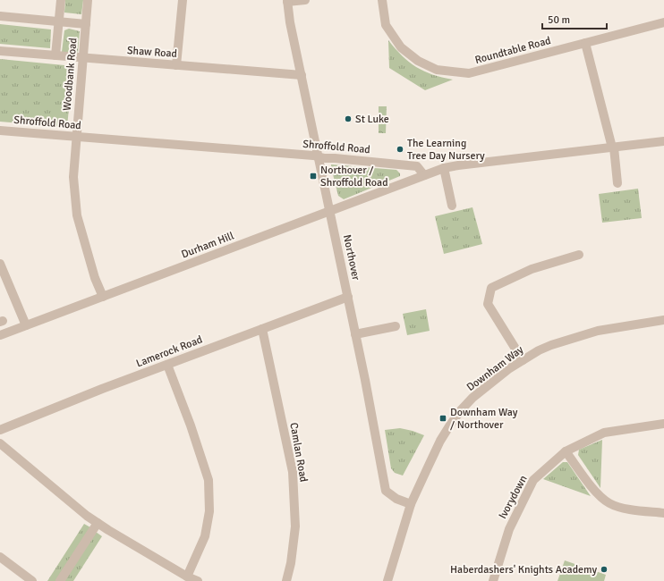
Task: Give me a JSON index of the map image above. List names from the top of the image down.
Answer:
{
  "streets": {
    "street": [
      "Roundtable Road",
      "Shaw Road",
      "Woodbank Road",
      "Shroffold Road",
      "Durham Hill",
      "Northover",
      "Lamerock Road",
      "Downham Way",
      "Camlan Road",
      "Ivorydown"
    ]
  },
  "crossings": [
    ["Shaw Road", "Woodbank Road"],
    ["Shaw Road", "Northover"],
    ["Woodbank Road", "Shroffold Road"],
    ["Woodbank Road", "Durham Hill"],
    ["Shroffold Road", "Durham Hill"],
    ["Shroffold Road", "Northover"],
    ["Durham Hill", "Northover"],
    ["Northover", "Lamerock Road"],
    ["Northover", "Downham Way"],
    ["Lamerock Road", "Camlan Road"]
  ],
  "places": {
    "other": ["St Luke", "The Learning Tree Day Nursery", "Haberdashers' Knights Academy"],
    "transit": ["Northover / Shroffold Road", "Downham Way / Northover"]
  },
  "scale_bar": "50 m"
}
